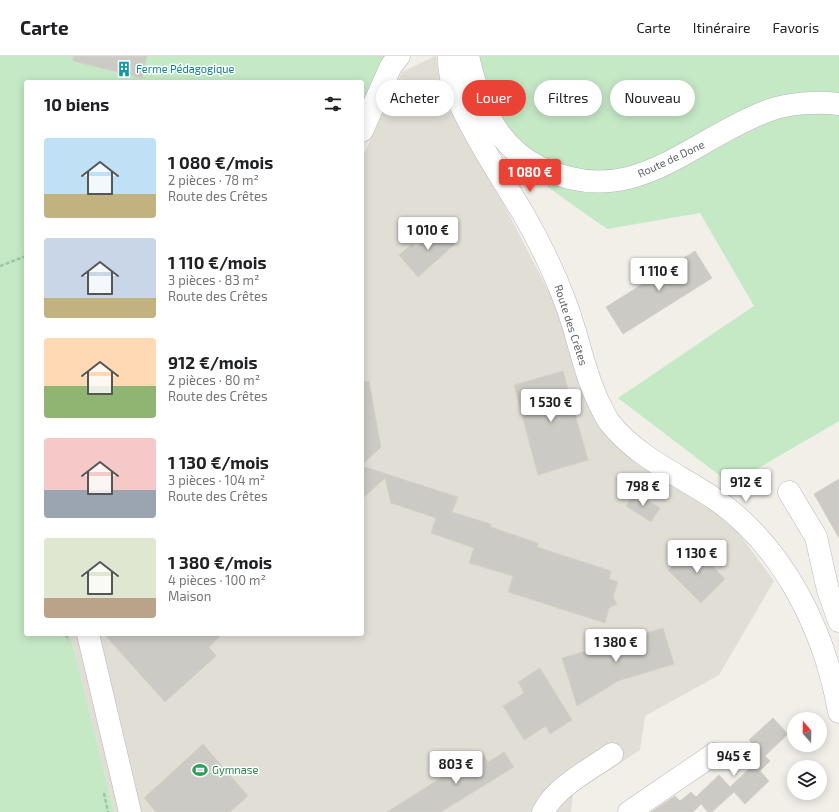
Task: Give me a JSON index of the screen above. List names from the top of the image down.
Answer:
{
  "streets": {
    "street": ["Route de Done", "Route des Crêtes"]
  },
  "places": {
    "building": ["Ferme Pédagogique"],
    "sports": ["Gymnase"]
  },
  "north": "top",
  "page": {
    "header": "Carte",
    "nav": ["Carte", "Itinéraire", "Favoris"],
    "chip": [
      "Acheter",
      "Louer",
      "Filtres",
      "Nouveau"
    ],
    "heading": "10 biens",
    "list": [
      {
        "name": "1 080 €/mois",
        "note": "2 pièces · 78 m² · Route des Crêtes"
      },
      {
        "name": "1 110 €/mois",
        "note": "3 pièces · 83 m² · Route des Crêtes"
      },
      {
        "name": "912 €/mois",
        "note": "2 pièces · 80 m² · Route des Crêtes"
      },
      {
        "name": "1 130 €/mois",
        "note": "3 pièces · 104 m² · Route des Crêtes"
      },
      {
        "name": "1 380 €/mois",
        "note": "4 pièces · 100 m² · Maison"
      }
    ],
    "price": [
      "1 080 €",
      "1 010 €",
      "1 110 €",
      "1 530 €",
      "912 €",
      "798 €",
      "1 130 €",
      "1 380 €",
      "945 €",
      "803 €"
    ]
  }
}
